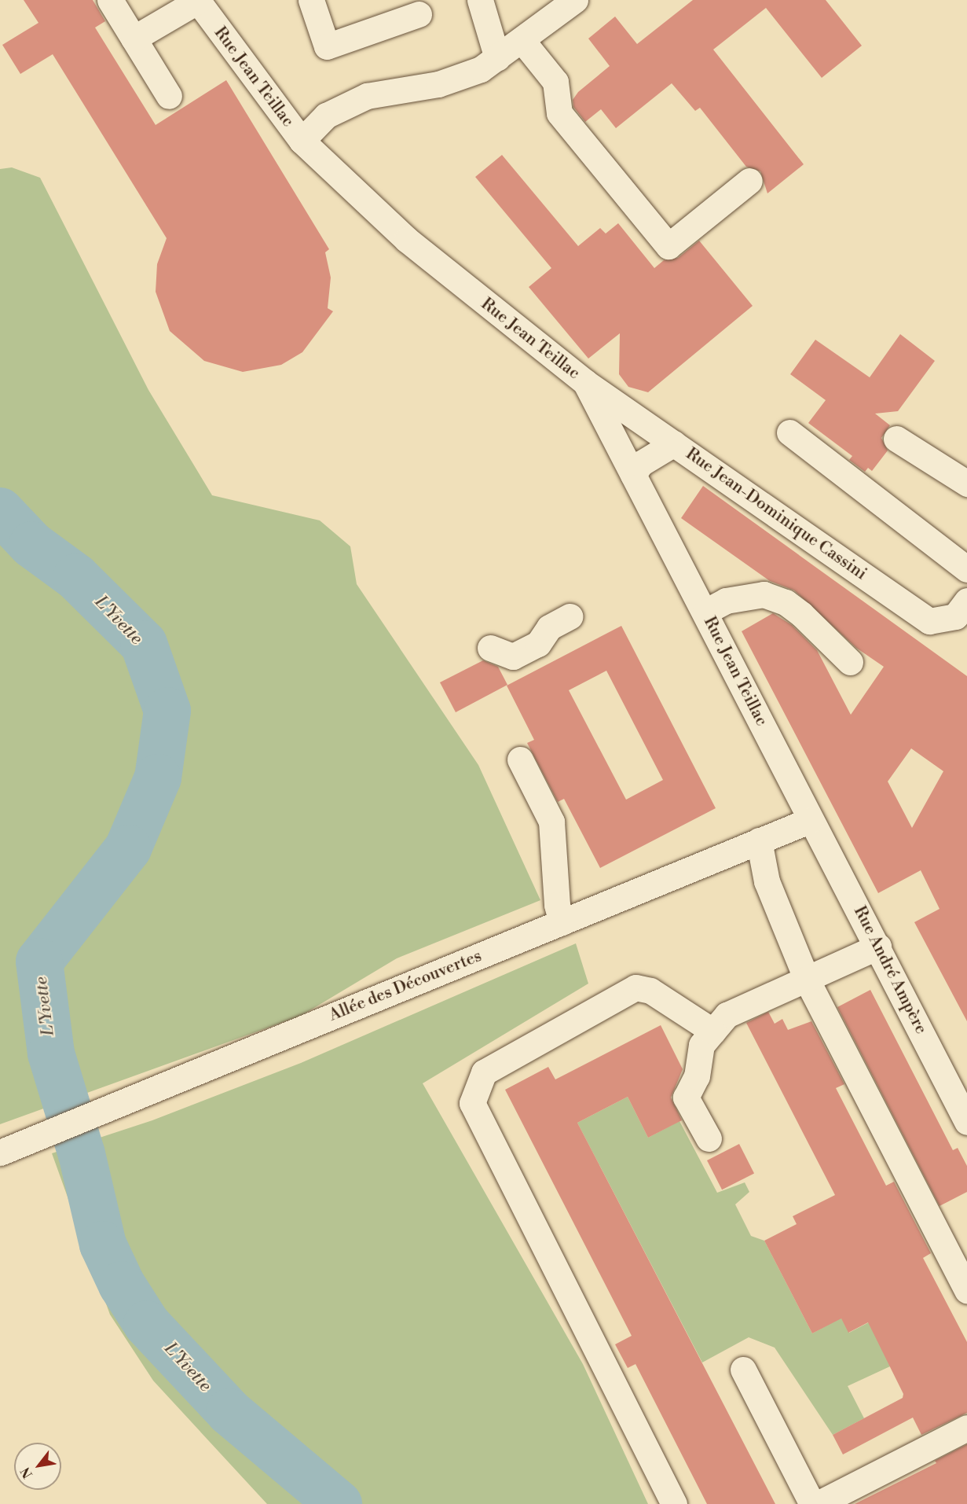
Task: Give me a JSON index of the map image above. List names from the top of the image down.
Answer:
{
  "streets": {
    "street": [
      "Rue Jean Teillac",
      "Rue Jean-Dominique Cassini",
      "Rue André Ampère",
      "Allée des Découvertes"
    ]
  },
  "crossings": [
    ["Rue Jean Teillac", "Rue Jean-Dominique Cassini"],
    ["Rue Jean Teillac", "Rue André Ampère"],
    ["Rue Jean Teillac", "Allée des Découvertes"],
    ["Rue André Ampère", "Allée des Découvertes"]
  ],
  "water": ["L'Yvette"],
  "north": "bottom left"
}
